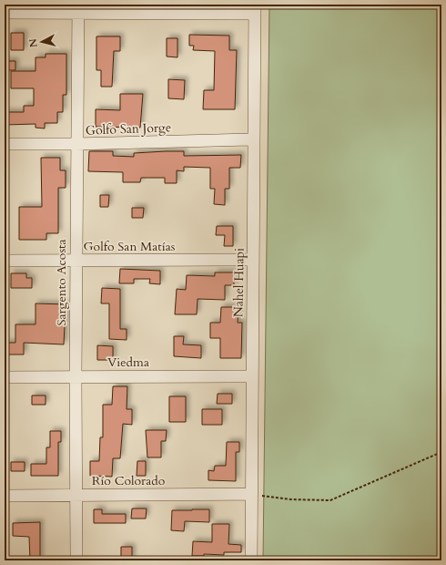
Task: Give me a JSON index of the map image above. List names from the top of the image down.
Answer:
{
  "streets": {
    "street": [
      "Golfo San Jorge",
      "Golfo San Matías",
      "Sargento Acosta",
      "Nahel Huapi",
      "Viedma",
      "Río Colorado"
    ]
  },
  "crossings": [
    ["Golfo San Jorge", "Sargento Acosta"],
    ["Golfo San Jorge", "Nahel Huapi"],
    ["Golfo San Matías", "Sargento Acosta"],
    ["Golfo San Matías", "Nahel Huapi"],
    ["Sargento Acosta", "Viedma"],
    ["Sargento Acosta", "Río Colorado"],
    ["Nahel Huapi", "Viedma"],
    ["Nahel Huapi", "Río Colorado"]
  ],
  "north": "left"
}
